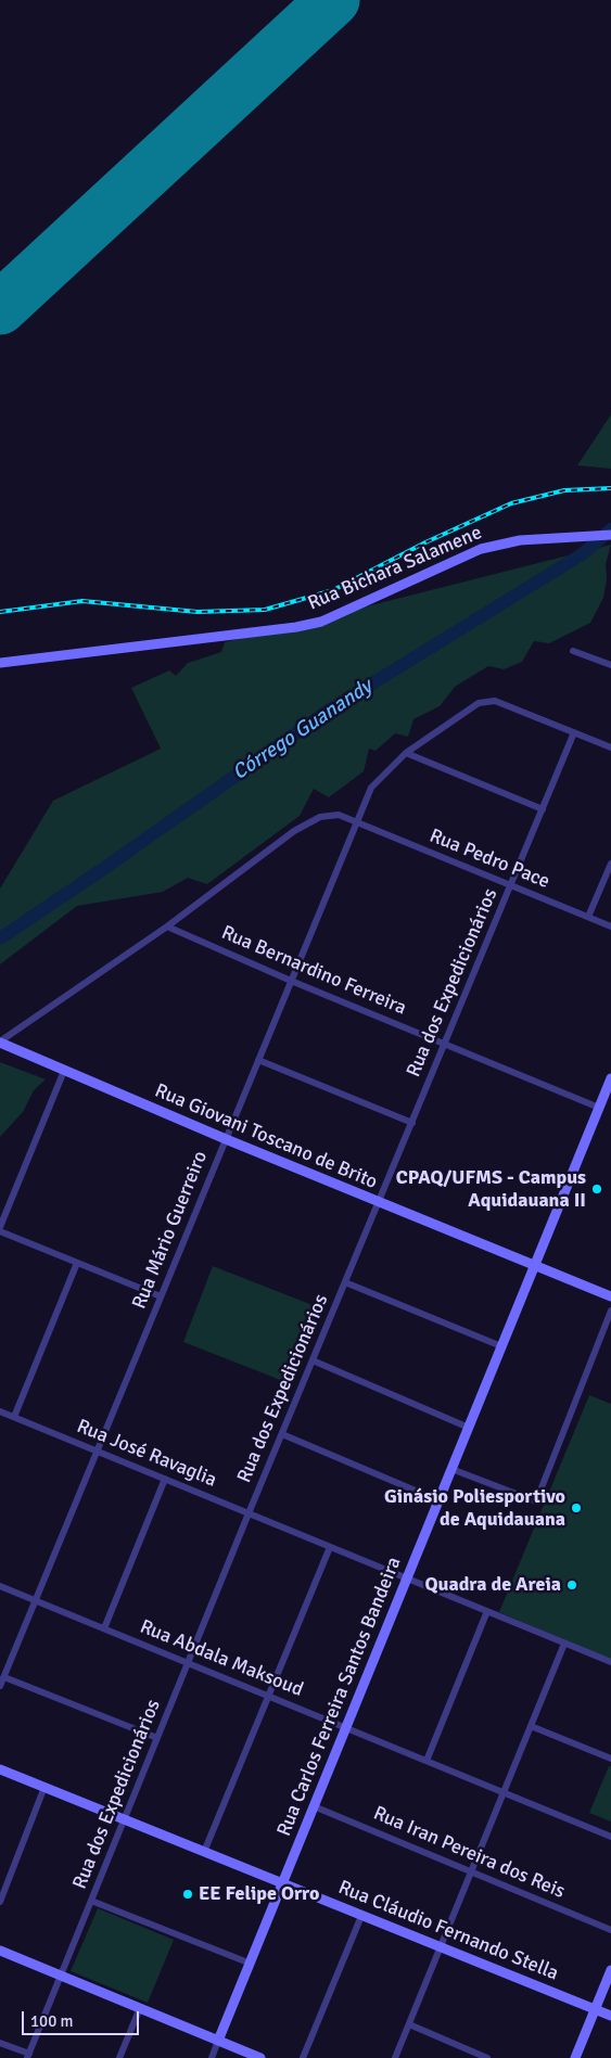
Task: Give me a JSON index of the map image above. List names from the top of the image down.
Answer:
{
  "streets": {
    "street": [
      "Rua Bichara Salamene",
      "Rua Pedro Pace",
      "Rua Bernardino Ferreira",
      "Rua dos Expedicionários",
      "Rua Giovani Toscano de Brito",
      "Rua Mário Guerreiro",
      "Rua José Ravaglia",
      "Rua Abdala Maksoud",
      "Rua Carlos Ferreira Santos Bandeira",
      "Rua Iran Pereira dos Reis",
      "Rua Cláudio Fernando Stella"
    ]
  },
  "crossings": [
    ["Rua Pedro Pace", "Rua Bernardino Ferreira"],
    ["Rua Pedro Pace", "Rua dos Expedicionários"],
    ["Rua Pedro Pace", "Rua Giovani Toscano de Brito"],
    ["Rua Pedro Pace", "Rua Mário Guerreiro"],
    ["Rua Bernardino Ferreira", "Rua dos Expedicionários"],
    ["Rua Bernardino Ferreira", "Rua Mário Guerreiro"],
    ["Rua Bernardino Ferreira", "Rua Carlos Ferreira Santos Bandeira"],
    ["Rua dos Expedicionários", "Rua Giovani Toscano de Brito"],
    ["Rua dos Expedicionários", "Rua José Ravaglia"],
    ["Rua dos Expedicionários", "Rua Abdala Maksoud"],
    ["Rua dos Expedicionários", "Rua Cláudio Fernando Stella"],
    ["Rua Giovani Toscano de Brito", "Rua Mário Guerreiro"],
    ["Rua Giovani Toscano de Brito", "Rua Carlos Ferreira Santos Bandeira"],
    ["Rua Mário Guerreiro", "Rua José Ravaglia"],
    ["Rua Mário Guerreiro", "Rua Abdala Maksoud"],
    ["Rua José Ravaglia", "Rua Carlos Ferreira Santos Bandeira"],
    ["Rua Abdala Maksoud", "Rua Carlos Ferreira Santos Bandeira"],
    ["Rua Carlos Ferreira Santos Bandeira", "Rua Iran Pereira dos Reis"],
    ["Rua Carlos Ferreira Santos Bandeira", "Rua Cláudio Fernando Stella"]
  ],
  "water": ["Córrego Guanandy"],
  "places": [
    "CPAQ/UFMS - Campus Aquidauana II",
    "Ginásio Poliesportivo de Aquidauana",
    "Quadra de Areia",
    "EE Felipe Orro"
  ],
  "scale_bar": "100 m"
}
